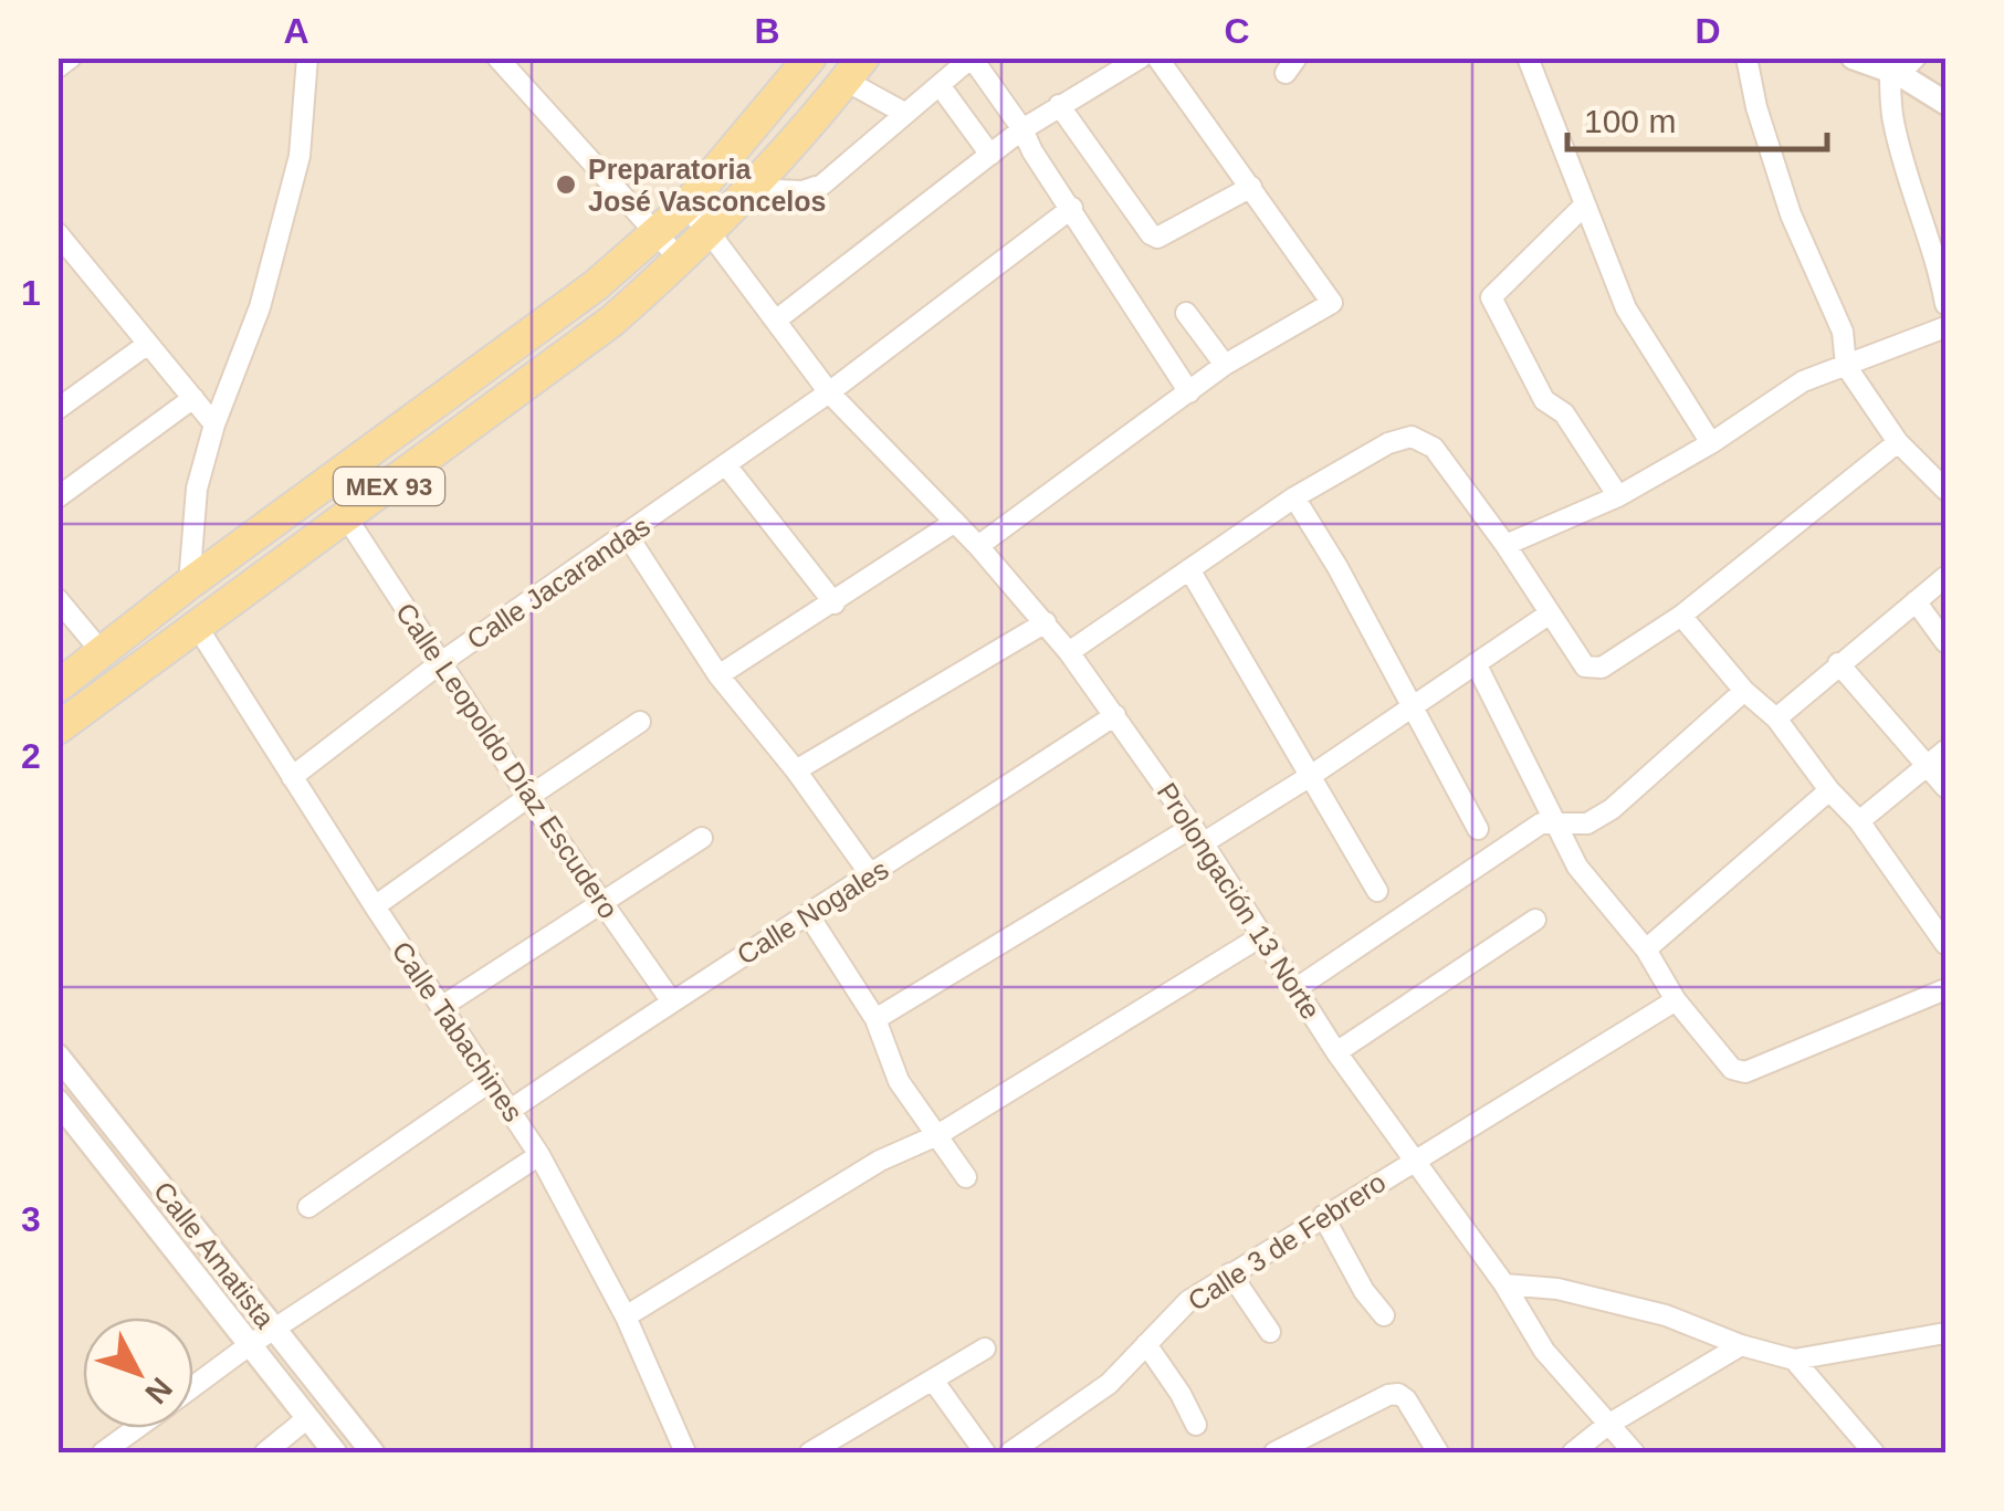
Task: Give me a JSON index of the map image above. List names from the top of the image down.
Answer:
{
  "streets": {
    "main road": ["MEX 93"],
    "street": [
      "Calle Jacarandas",
      "Calle Leopoldo Díaz Escudero",
      "Prolongación 13 Norte",
      "Calle Nogales",
      "Calle Tabachines",
      "Calle 3 de Febrero",
      "Calle Amatista"
    ]
  },
  "crossings": [
    ["MEX 93", "Calle Leopoldo Díaz Escudero"],
    ["MEX 93", "Prolongación 13 Norte"],
    ["MEX 93", "Calle Tabachines"],
    ["Calle Jacarandas", "Calle Leopoldo Díaz Escudero"],
    ["Calle Jacarandas", "Prolongación 13 Norte"],
    ["Calle Jacarandas", "Calle Tabachines"],
    ["Calle Leopoldo Díaz Escudero", "Calle Nogales"],
    ["Prolongación 13 Norte", "Calle Nogales"],
    ["Prolongación 13 Norte", "Calle 3 de Febrero"],
    ["Calle Nogales", "Calle Tabachines"]
  ],
  "places": ["Preparatoria José Vasconcelos"],
  "scale_bar": "100 m",
  "north": "bottom right",
  "grid": {
    "columns": [
      "A",
      "B",
      "C",
      "D"
    ],
    "rows": ["1", "2", "3"]
  }
}
